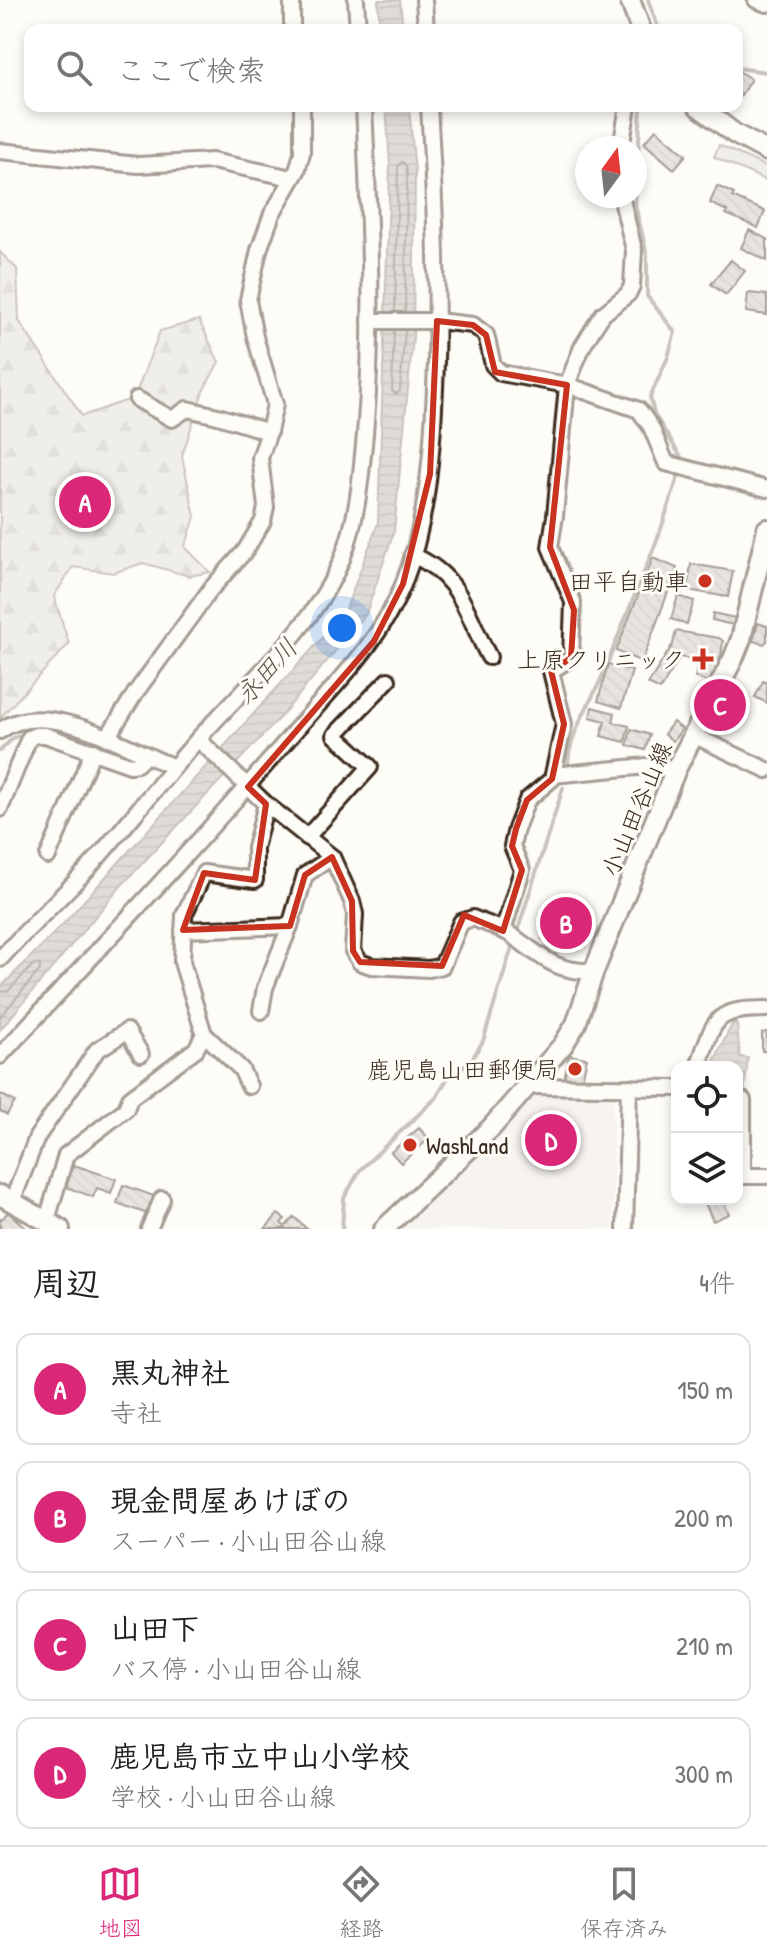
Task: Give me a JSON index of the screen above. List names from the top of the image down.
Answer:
{
  "streets": {
    "main road": ["小山田谷山線"]
  },
  "water": ["永田川"],
  "places": {
    "other": ["田平自動車", "鹿児島山田郵便局", "WashLand"],
    "health": ["上原クリニック"]
  },
  "north": "top",
  "page": {
    "search": "ここで検索",
    "pins": [
      "A",
      "C",
      "B",
      "D"
    ],
    "heading": ["周辺", "4件"],
    "list": [
      {
        "mark": "A",
        "name": "黒丸神社",
        "note": "寺社",
        "value": "150 m"
      },
      {
        "mark": "B",
        "name": "現金問屋あけぼの",
        "note": "スーパー · 小山田谷山線",
        "value": "200 m"
      },
      {
        "mark": "C",
        "name": "山田下",
        "note": "バス停 · 小山田谷山線",
        "value": "210 m"
      },
      {
        "mark": "D",
        "name": "鹿児島市立中山小学校",
        "note": "学校 · 小山田谷山線",
        "value": "300 m"
      }
    ],
    "nav": ["地図", "経路", "保存済み"]
  }
}
